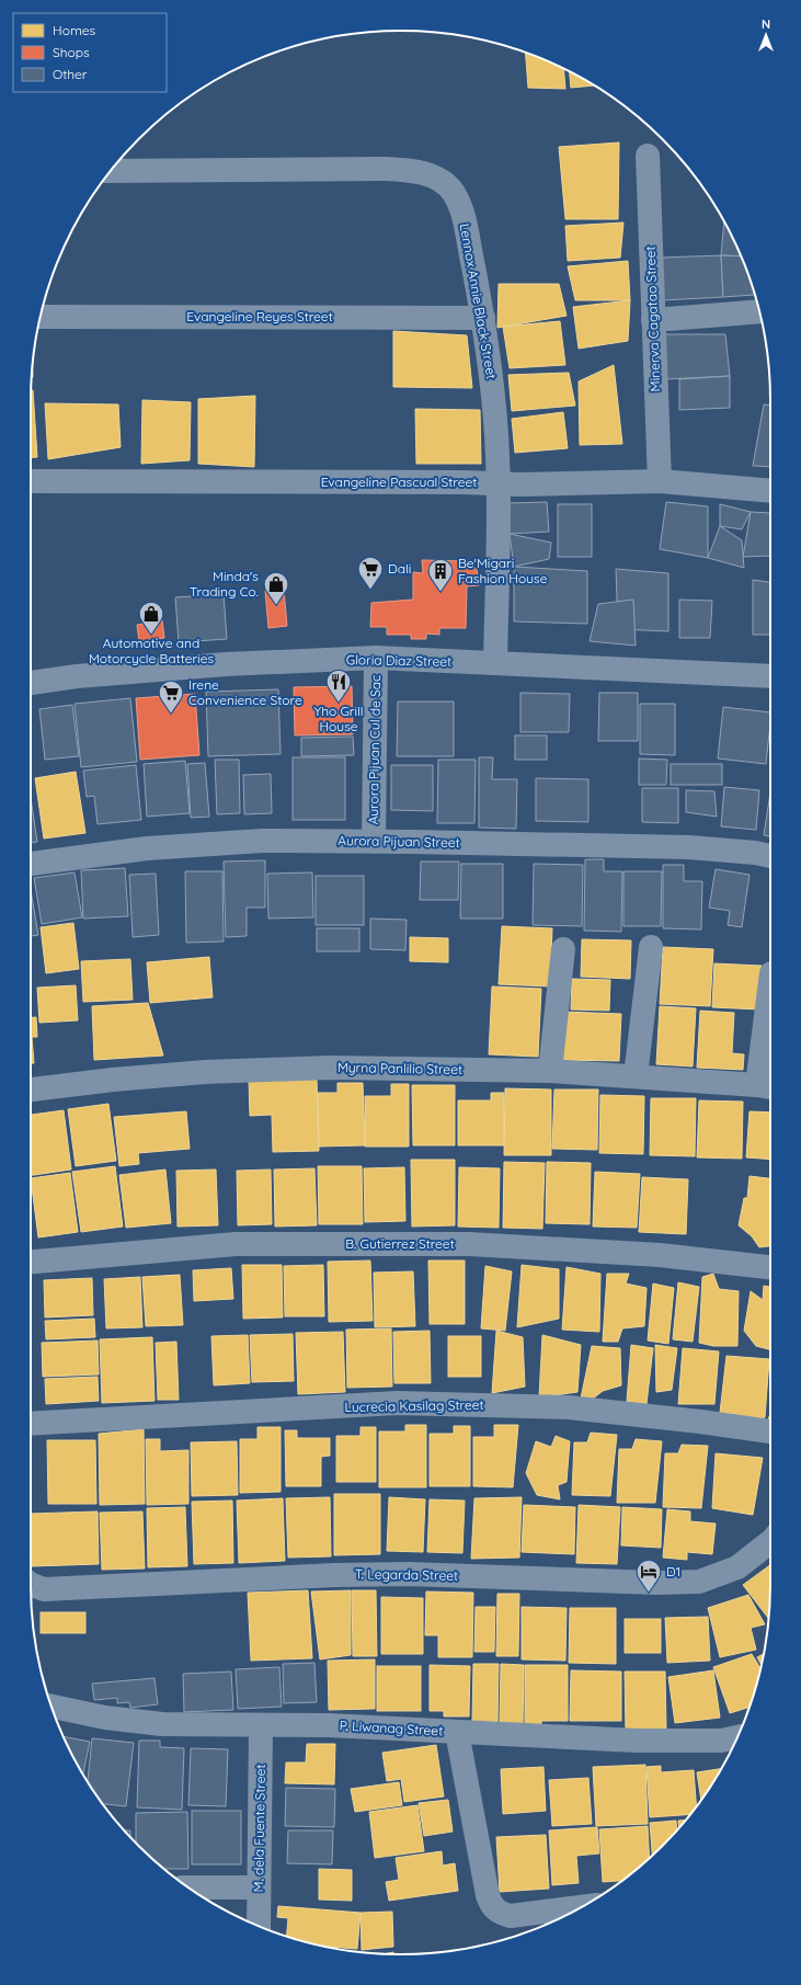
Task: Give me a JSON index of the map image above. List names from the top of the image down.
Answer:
{
  "streets": {
    "street": [
      "Lennox Annie Black Street",
      "Evangeline Reyes Street",
      "Minerva Cagatao Street",
      "Evangeline Pascual Street",
      "Gloria Diaz Street",
      "Aurora Pijuan Cul de Sac",
      "Aurora Pijuan Street",
      "Myrna Panlilio Street",
      "B. Gutierrez Street",
      "Lucrecia Kasilag Street",
      "T. Legarda Street",
      "P. Liwanag Street",
      "M. dela Fuente Street"
    ]
  },
  "crossings": [
    ["Lennox Annie Black Street", "Evangeline Reyes Street"],
    ["Lennox Annie Black Street", "Evangeline Pascual Street"],
    ["Lennox Annie Black Street", "Gloria Diaz Street"],
    ["Minerva Cagatao Street", "Evangeline Pascual Street"],
    ["Gloria Diaz Street", "Aurora Pijuan Cul de Sac"],
    ["Aurora Pijuan Cul de Sac", "Aurora Pijuan Street"],
    ["P. Liwanag Street", "M. dela Fuente Street"]
  ],
  "places": {
    "supermarket": ["Dali", "Irene Convenience Store"],
    "building": ["Be'Migari Fashion House"],
    "shop": ["Minda's Trading Co.", "Automotive and Motorcycle Batteries"],
    "restaurant": ["Yho Grill House"],
    "hotel": ["D1"]
  },
  "legend": ["Homes", "Shops", "Other"],
  "north": "top"
}
